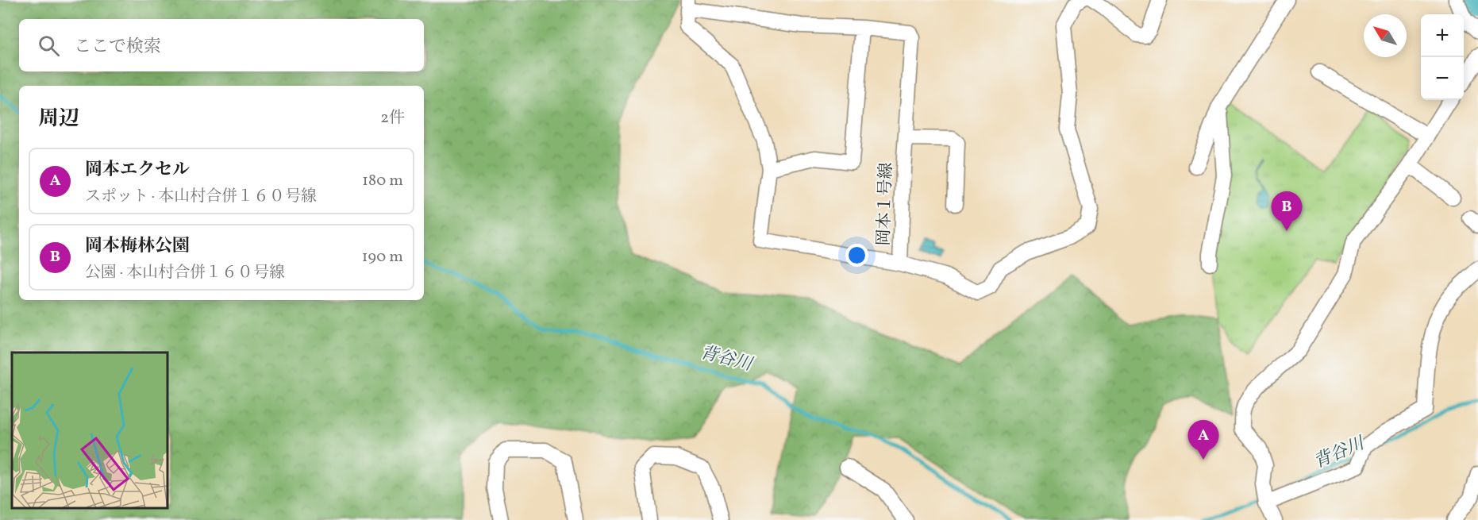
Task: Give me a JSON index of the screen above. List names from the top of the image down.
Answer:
{
  "streets": {
    "street": ["岡本１号線"]
  },
  "water": ["背谷川"],
  "north": "top left",
  "page": {
    "map_buttons": ["+", "−"],
    "search": "ここで検索",
    "heading": ["周辺", "2件"],
    "list": [
      {
        "mark": "A",
        "name": "岡本エクセル",
        "note": "スポット · 本山村合併１６０号線",
        "value": "180 m"
      },
      {
        "mark": "B",
        "name": "岡本梅林公園",
        "note": "公園 · 本山村合併１６０号線",
        "value": "190 m"
      }
    ],
    "pins": ["B", "A"]
  }
}
